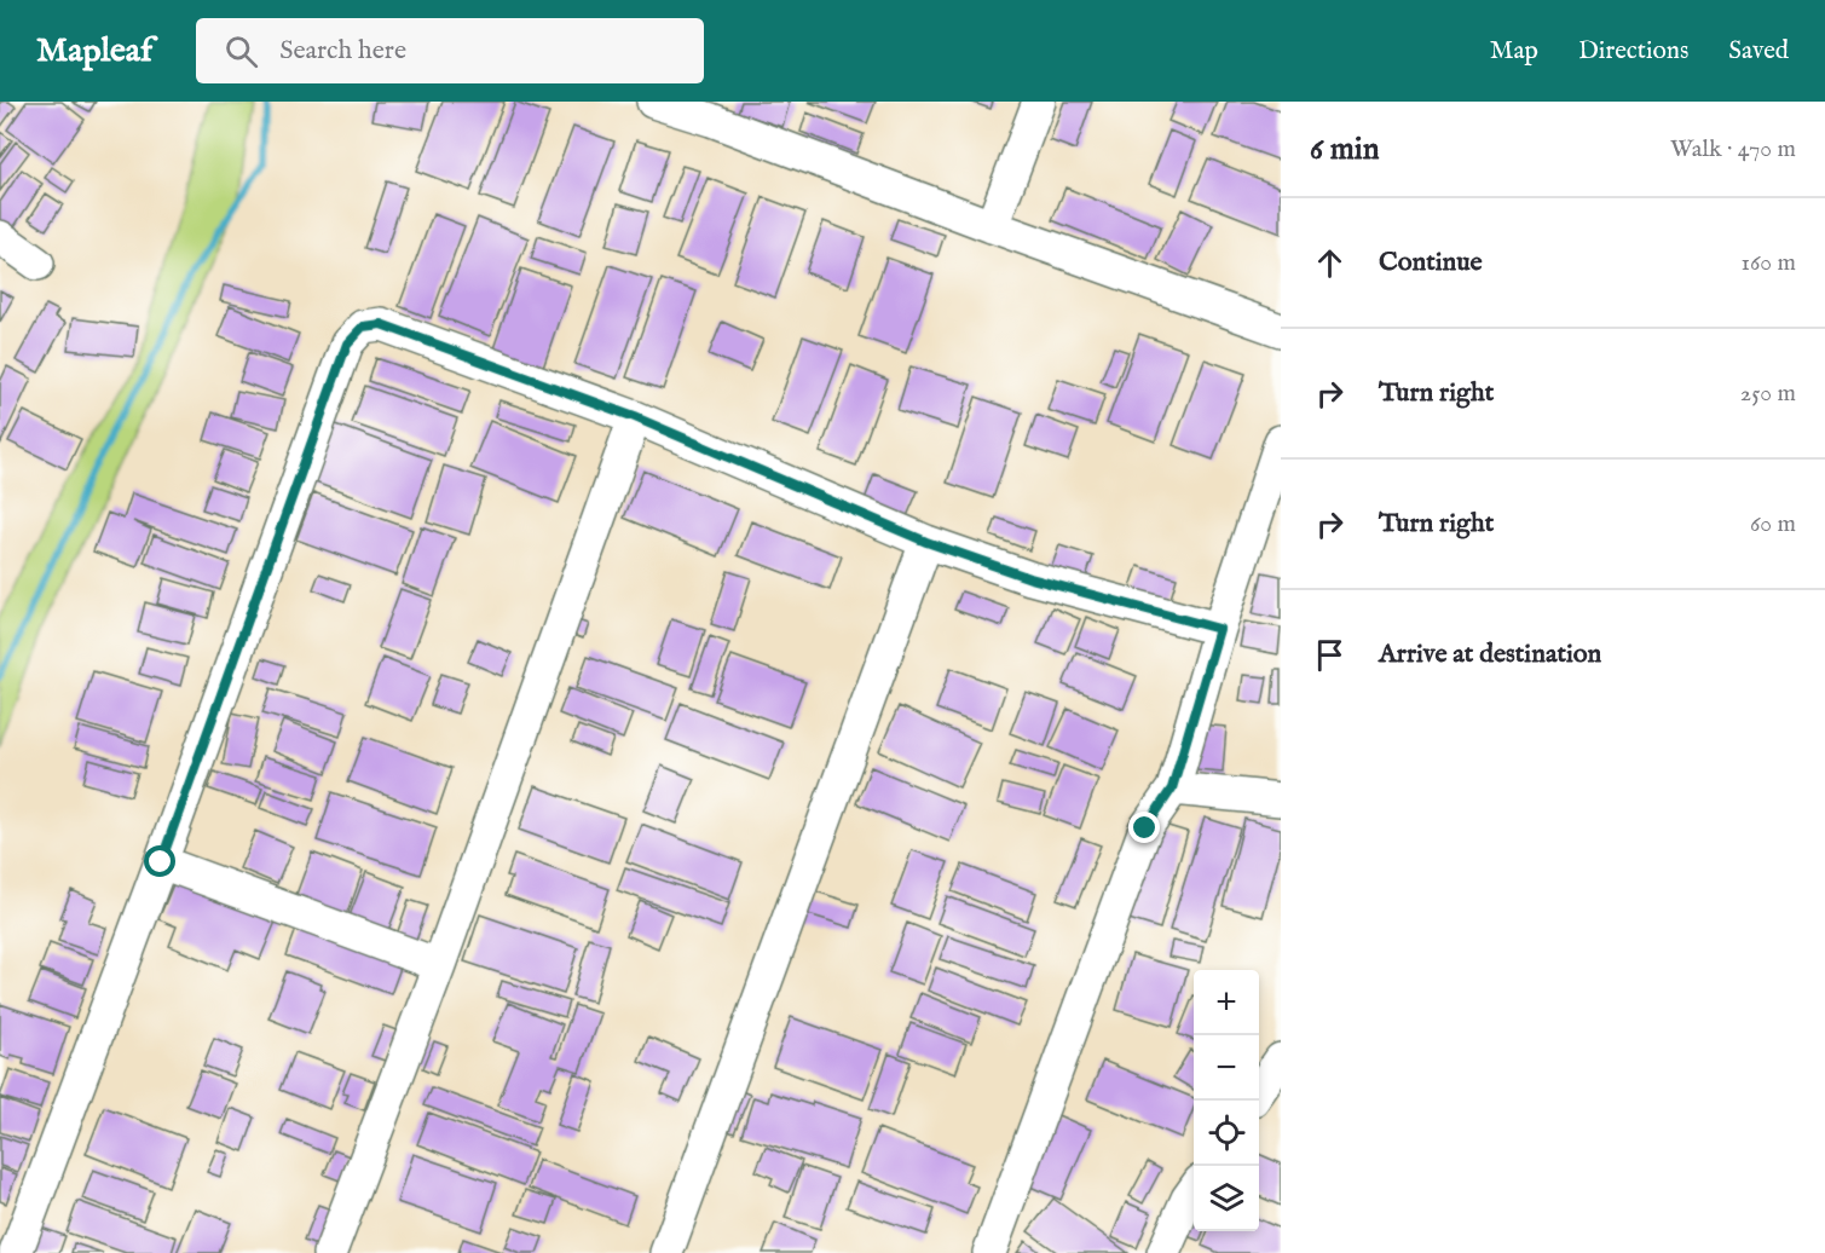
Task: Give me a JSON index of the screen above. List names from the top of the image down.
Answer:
{
  "page": {
    "header": "Mapleaf",
    "search": "Search here",
    "nav": ["Map", "Directions", "Saved"],
    "heading": ["6 min", "Walk · 470 m"],
    "list": [
      ["Continue", "160 m"],
      ["Turn right", "250 m"],
      ["Turn right", "60 m"],
      "Arrive at destination"
    ],
    "map_buttons": ["+", "−"]
  }
}
